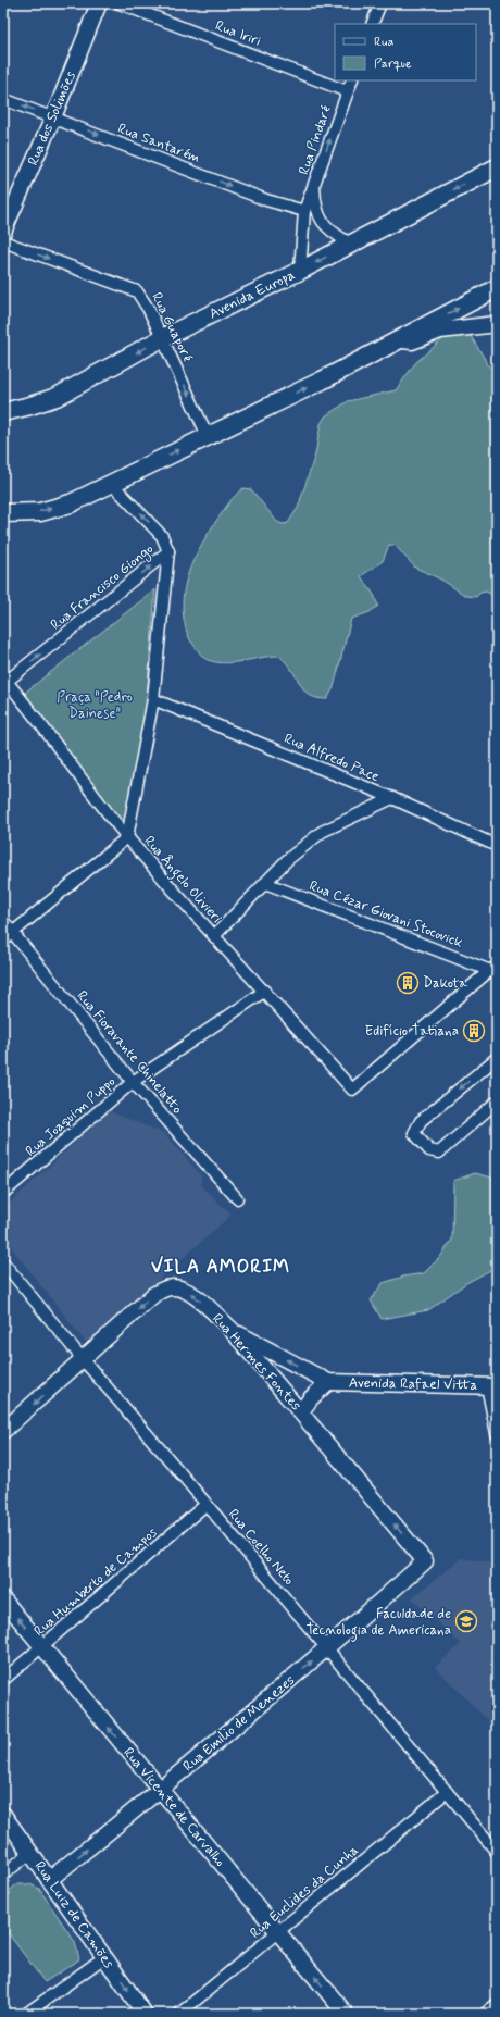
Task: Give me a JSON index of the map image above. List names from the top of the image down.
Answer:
{
  "streets": {
    "main road": [
      "Rua dos Solimões",
      "Avenida Europa",
      "Rua Hermes Fontes",
      "Avenida Rafael Vitta",
      "Rua Emilio de Menezes",
      "Rua Vicente de Carvalho",
      "Rua Luiz de Camões"
    ],
    "street": [
      "Rua Iriri",
      "Rua Pindaré",
      "Rua Santarém",
      "Rua Guaporé",
      "Rua Francisco Giongo",
      "Rua Alfredo Pace",
      "Rua Ângelo Olivieri",
      "Rua Cézar Giovani Stocovick",
      "Rua Fioravante Chinelatto",
      "Rua Joaquim Puppo",
      "Rua Coelho Neto",
      "Rua Humberto de Campos",
      "Rua Euclides da Cunha"
    ]
  },
  "crossings": [
    ["Rua Iriri", "Rua Pindaré"],
    ["Rua dos Solimões", "Rua Santarém"],
    ["Rua Pindaré", "Rua Santarém"],
    ["Rua Pindaré", "Avenida Europa"],
    ["Avenida Europa", "Rua Guaporé"],
    ["Rua Francisco Giongo", "Rua Ângelo Olivieri"],
    ["Rua Ângelo Olivieri", "Rua Cézar Giovani Stocovick"],
    ["Rua Ângelo Olivieri", "Rua Joaquim Puppo"],
    ["Rua Fioravante Chinelatto", "Rua Joaquim Puppo"],
    ["Rua Hermes Fontes", "Avenida Rafael Vitta"],
    ["Rua Hermes Fontes", "Rua Coelho Neto"],
    ["Rua Hermes Fontes", "Rua Emilio de Menezes"],
    ["Rua Coelho Neto", "Rua Humberto de Campos"],
    ["Rua Coelho Neto", "Rua Emilio de Menezes"],
    ["Rua Coelho Neto", "Rua Euclides da Cunha"],
    ["Rua Humberto de Campos", "Rua Vicente de Carvalho"],
    ["Rua Emilio de Menezes", "Rua Vicente de Carvalho"],
    ["Rua Emilio de Menezes", "Rua Luiz de Camões"],
    ["Rua Vicente de Carvalho", "Rua Euclides da Cunha"]
  ],
  "one_way": [
    "Rua Pindaré",
    "Rua Guaporé",
    "Avenida Rafael Vitta",
    "Rua Emilio de Menezes",
    "Rua Vicente de Carvalho"
  ],
  "districts": ["VILA AMORIM"],
  "parks": ["Praça \"Pedro Dainese\""],
  "places": {
    "building": ["Dakota", "Edifício Tatiana"],
    "school or university": ["Faculdade de Tecnologia de Americana"]
  },
  "legend": ["Rua", "Parque"]
}
